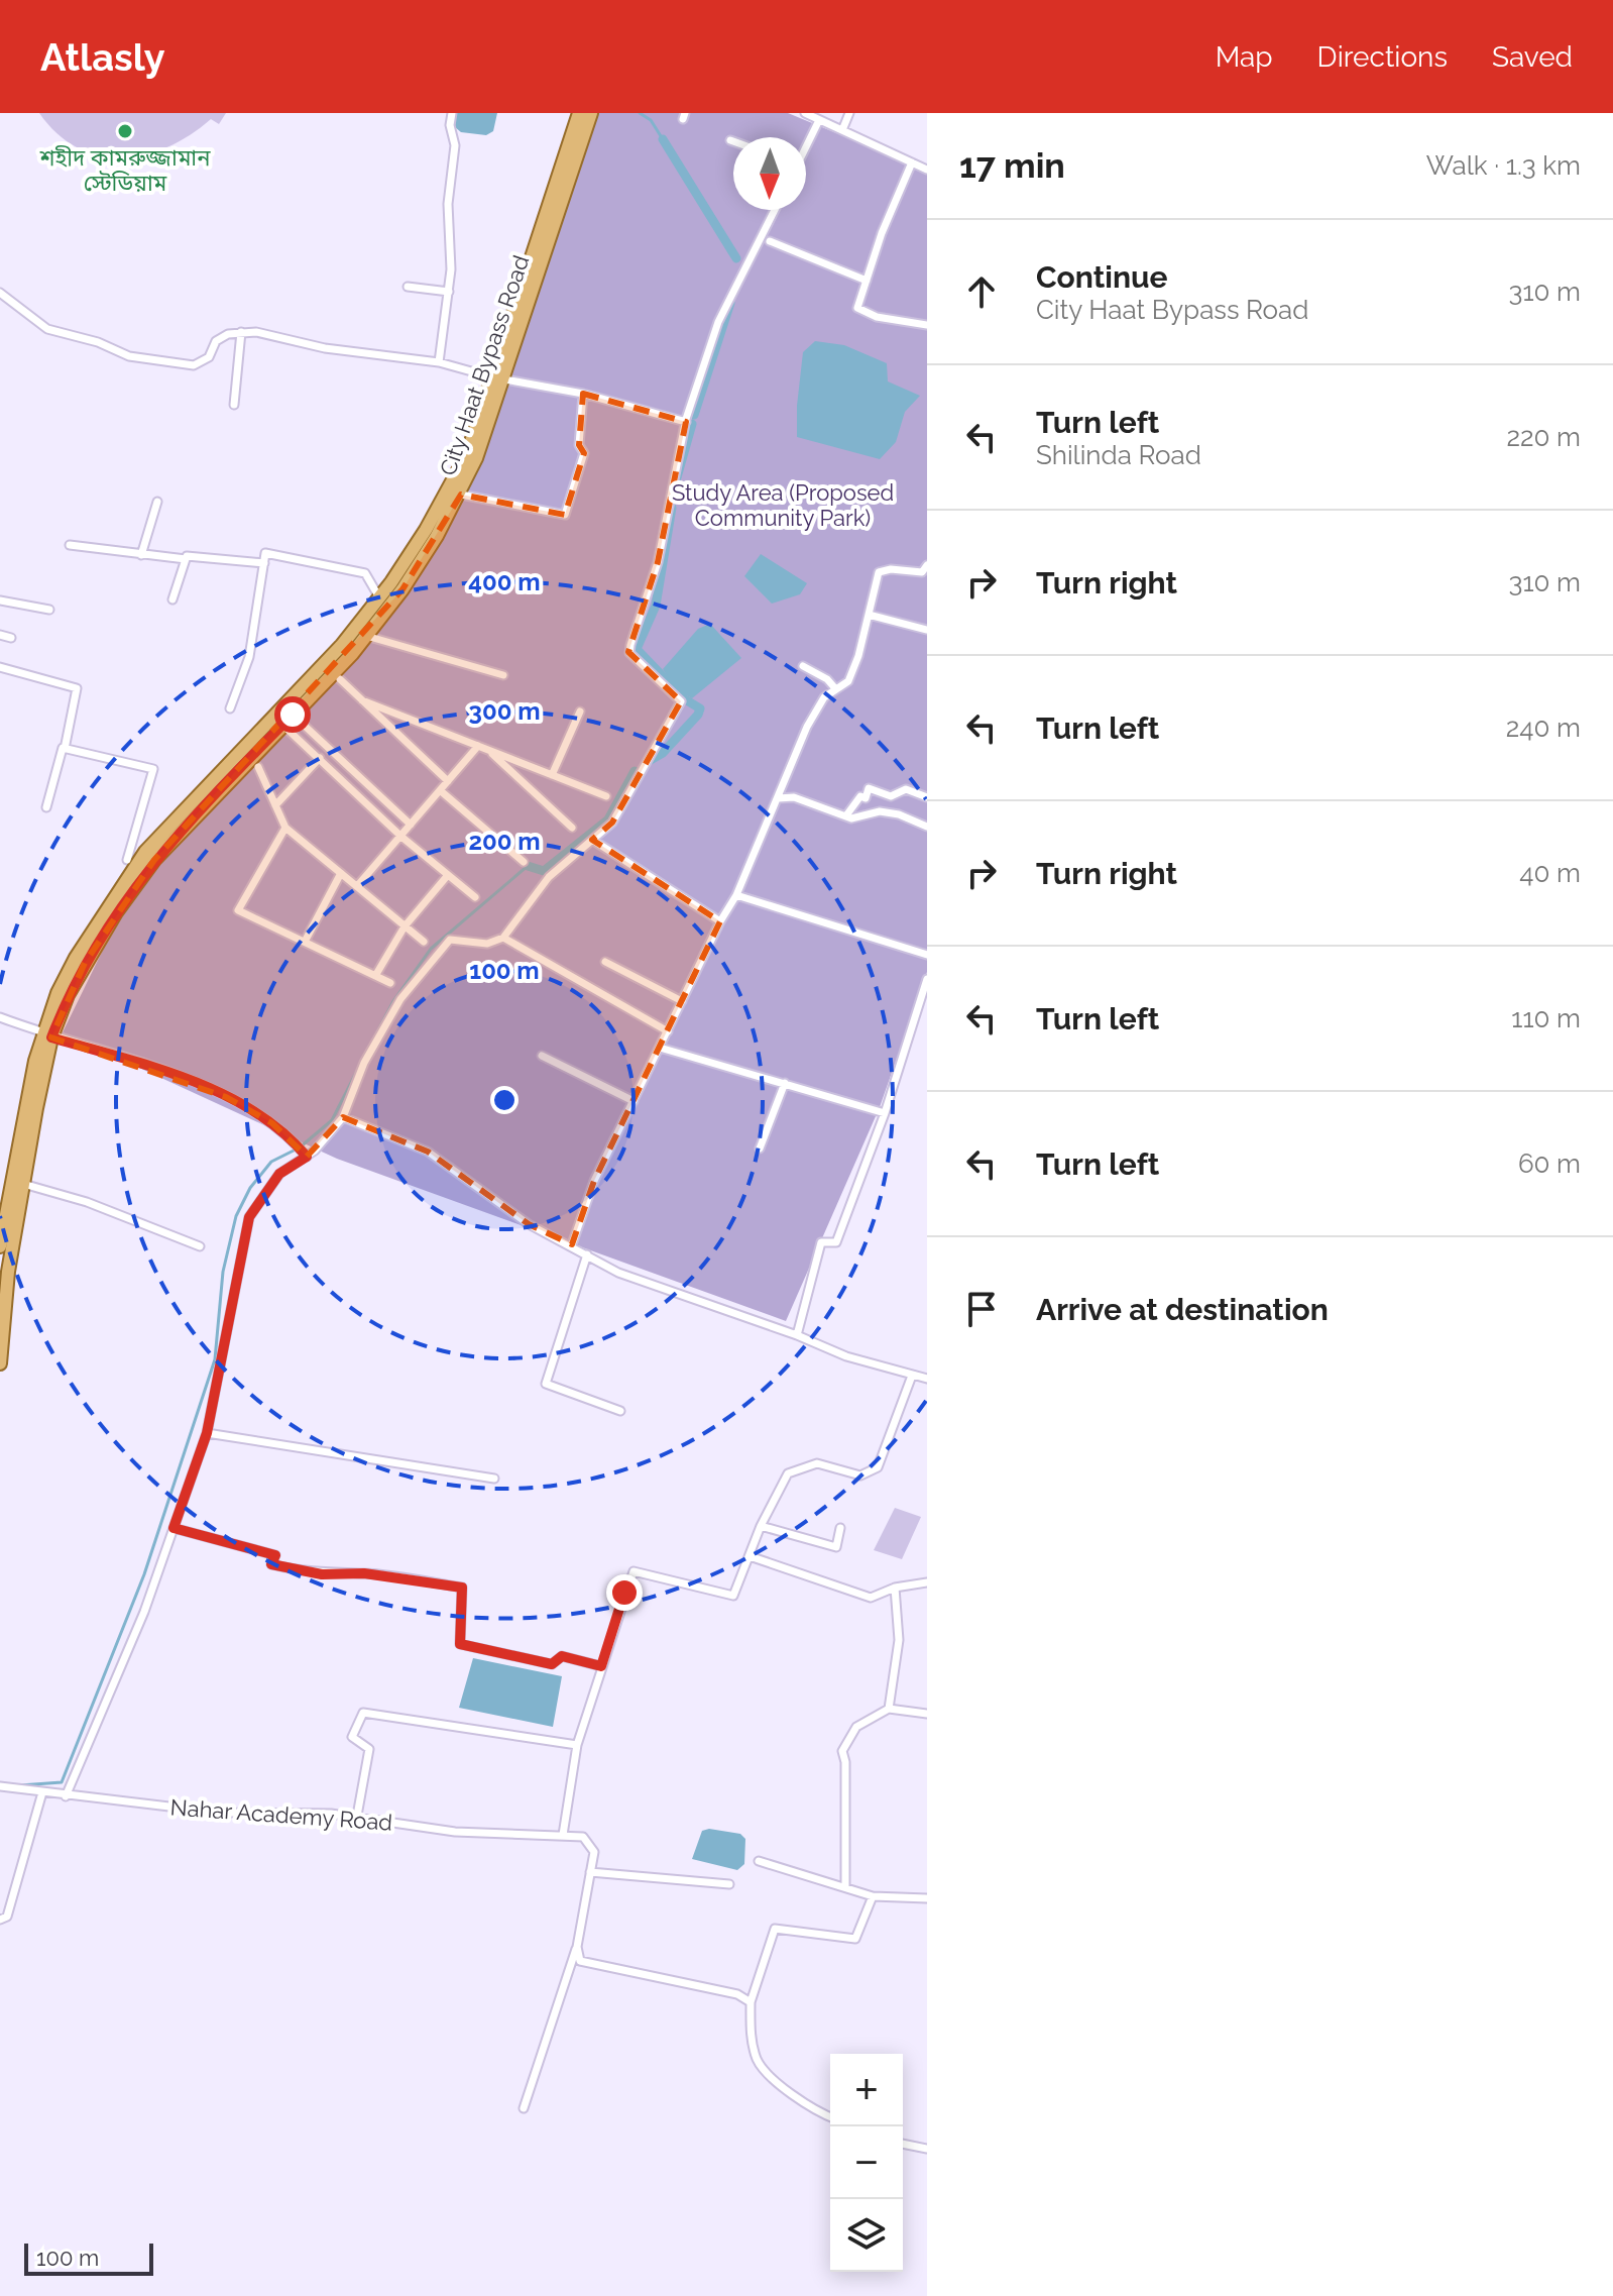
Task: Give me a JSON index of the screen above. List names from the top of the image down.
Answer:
{
  "streets": {
    "main road": ["City Haat Bypass Road"],
    "street": ["Nahar Academy Road"]
  },
  "parks": ["Study Area (Proposed Community Park)"],
  "places": ["শহীদ কামরুজ্জামান স্টেডিয়াম"],
  "scale_bar": "100 m",
  "north": "bottom",
  "page": {
    "header": "Atlasly",
    "nav": ["Map", "Directions", "Saved"],
    "heading": ["17 min", "Walk · 1.3 km"],
    "list": [
      ["Continue", "City Haat Bypass Road", "310 m"],
      ["Turn left", "Shilinda Road", "220 m"],
      ["Turn right", "310 m"],
      ["Turn left", "240 m"],
      ["Turn right", "40 m"],
      ["Turn left", "110 m"],
      ["Turn left", "60 m"],
      "Arrive at destination"
    ],
    "map_buttons": ["+", "−"],
    "scale": "100 m"
  },
  "rings": [
    "400 m",
    "300 m",
    "200 m",
    "100 m"
  ]
}
